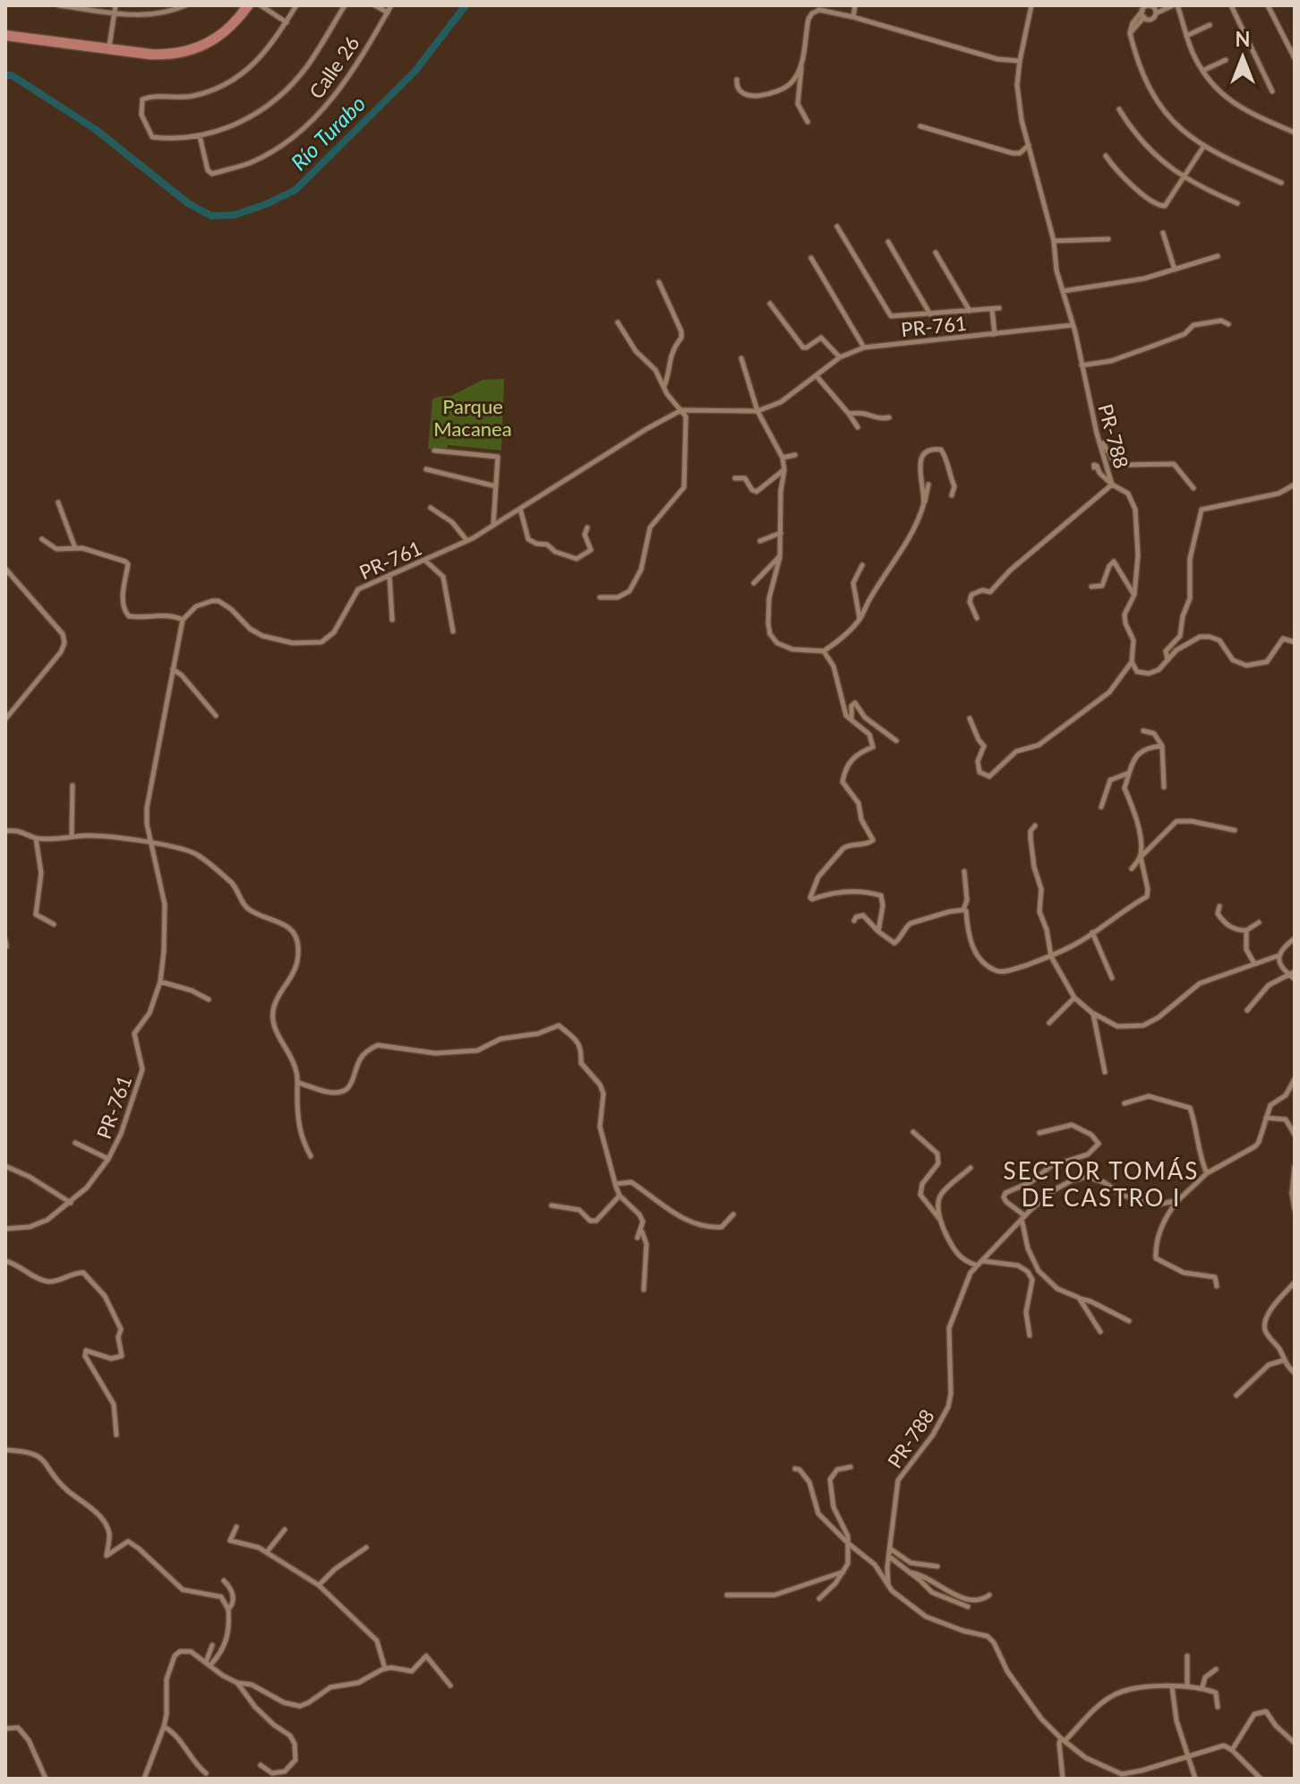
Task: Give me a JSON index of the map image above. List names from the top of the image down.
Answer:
{
  "streets": {
    "street": ["Calle 26", "PR-761", "PR-788"]
  },
  "crossings": [
    ["PR-761", "PR-788"]
  ],
  "districts": ["SECTOR TOMÁS DE CASTRO I"],
  "water": ["Río Turabo"],
  "parks": ["Parque Macanea"],
  "north": "top"
}
